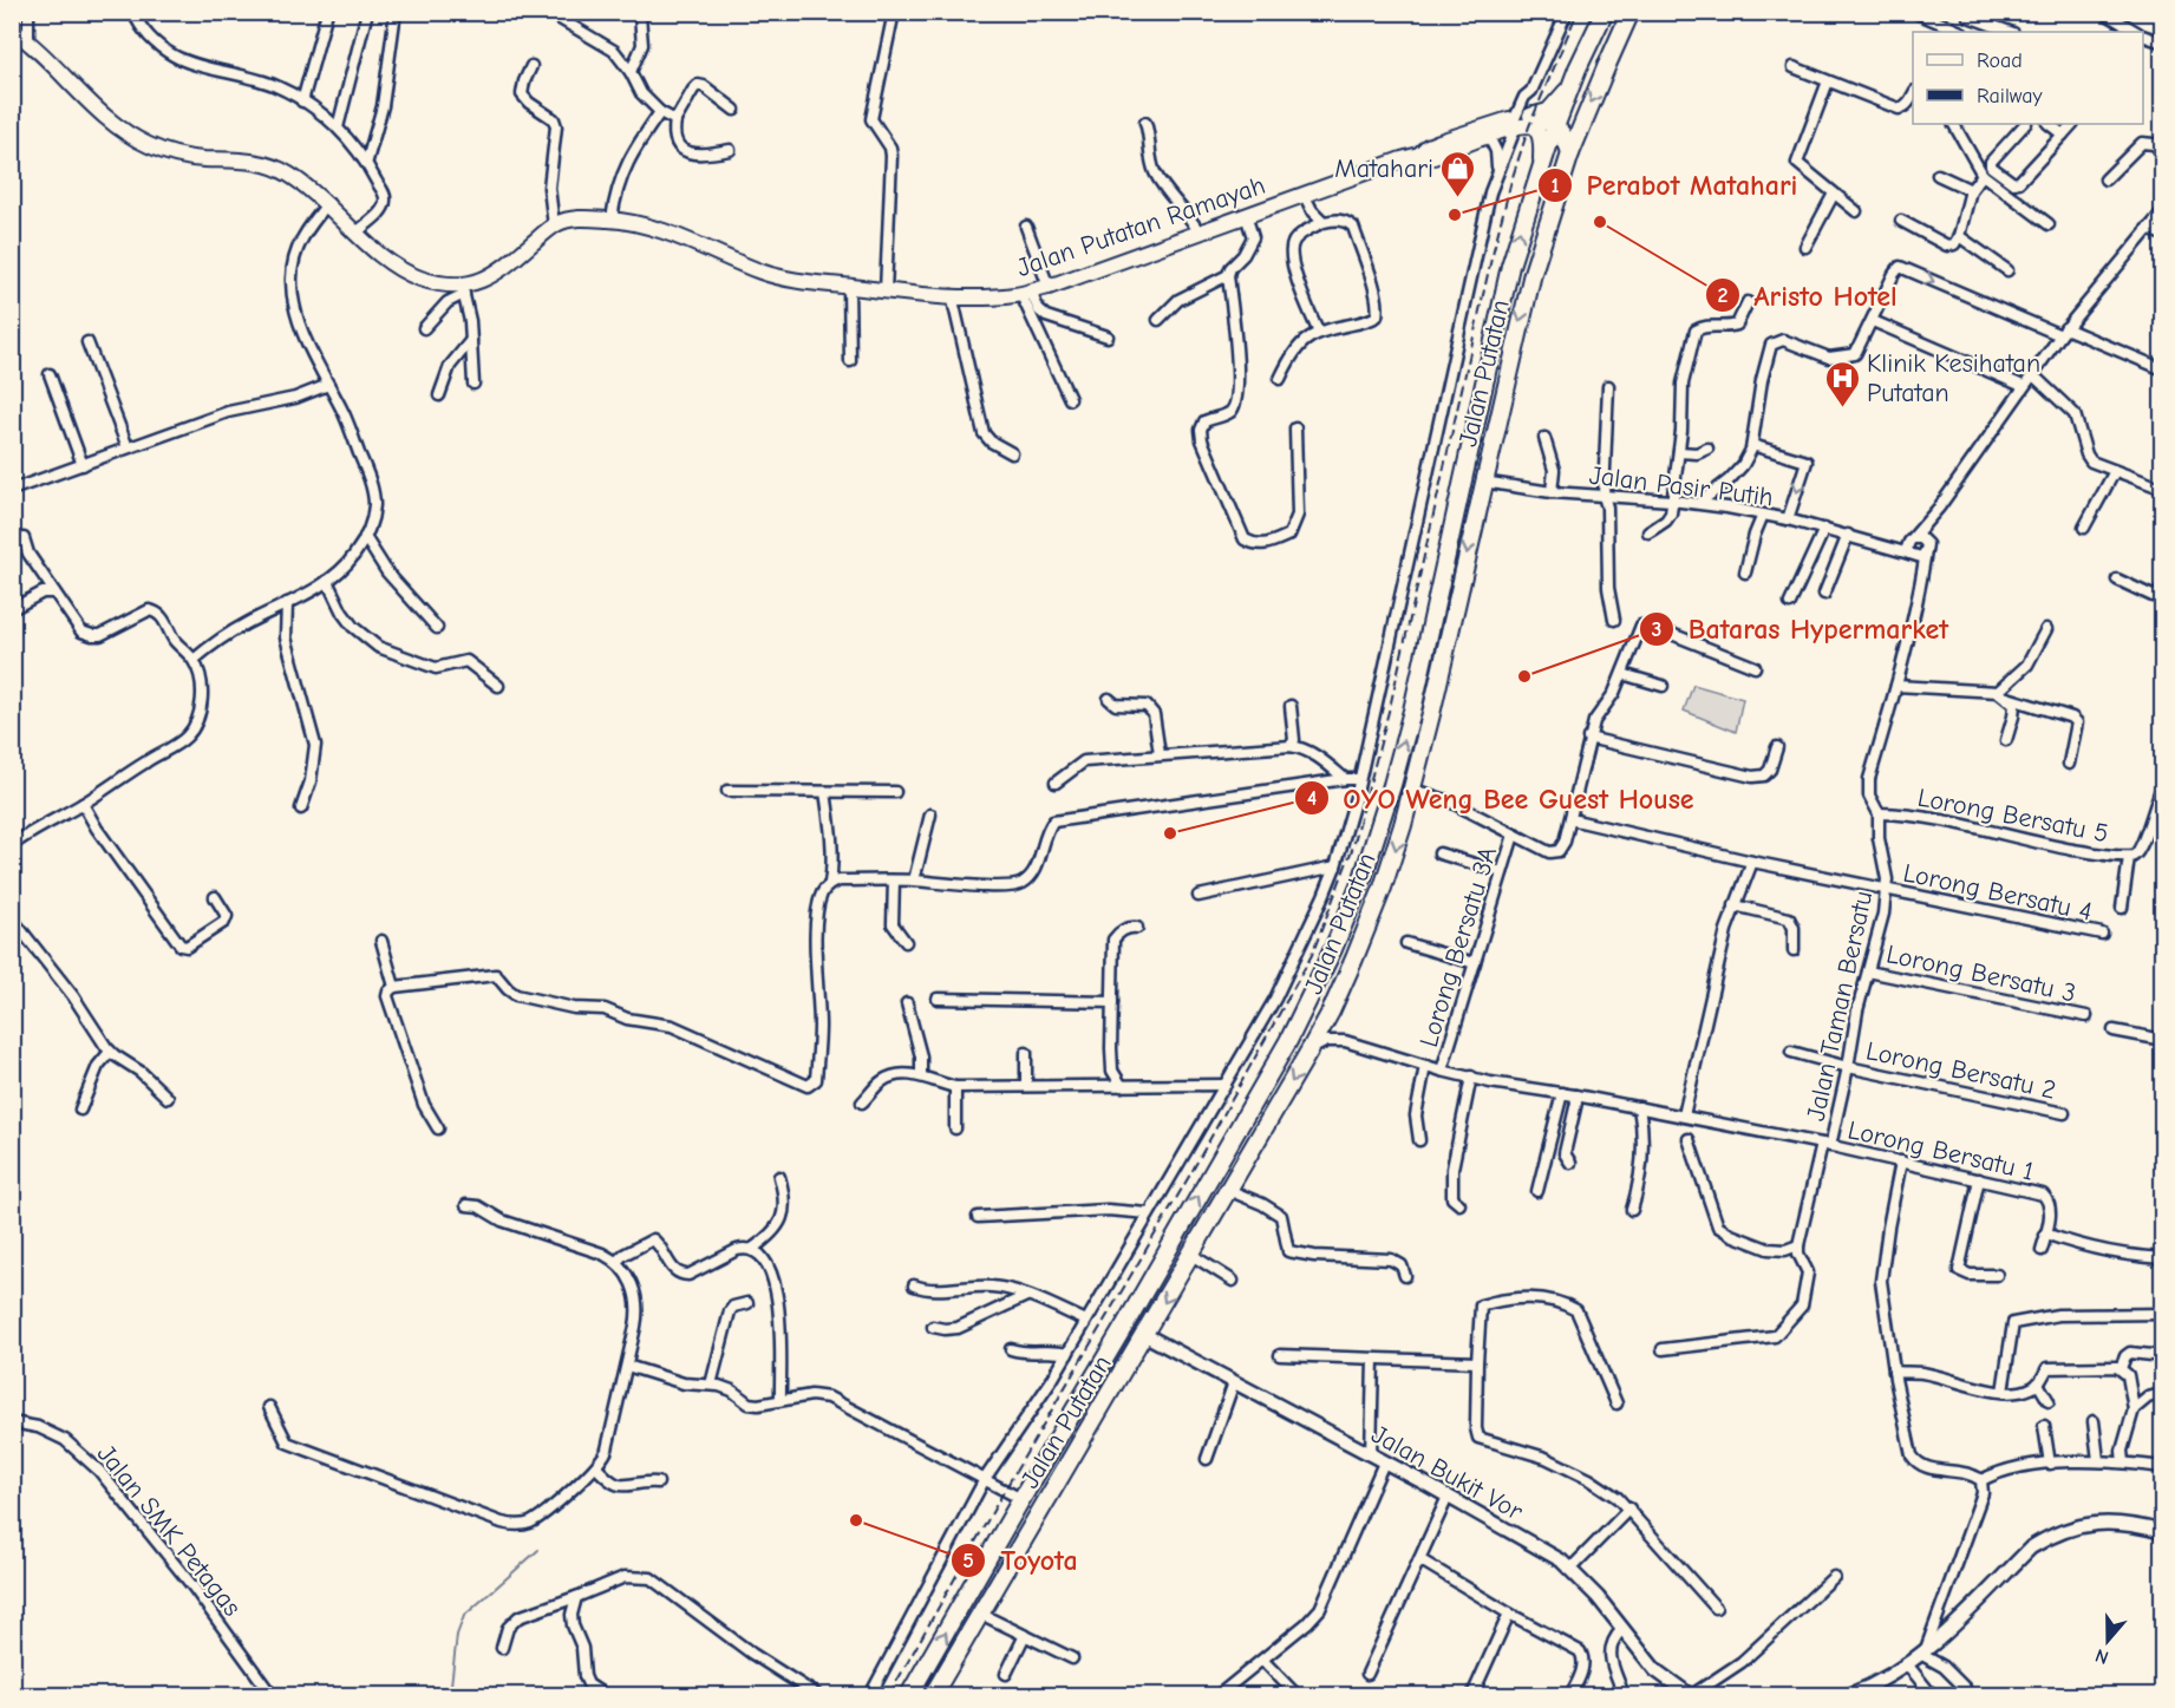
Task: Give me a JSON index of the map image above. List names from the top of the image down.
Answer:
{
  "streets": {
    "highway": ["Jalan Putatan"],
    "main road": ["Jalan Putatan Ramayah"],
    "street": [
      "Jalan Pasir Putih",
      "Lorong Bersatu 5",
      "Lorong Bersatu 4",
      "Lorong Bersatu 3A",
      "Lorong Bersatu 3",
      "Jalan Taman Bersatu",
      "Lorong Bersatu 2",
      "Lorong Bersatu 1",
      "Jalan Bukit Vor",
      "Jalan SMK Petagas"
    ]
  },
  "crossings": [
    ["Jalan Putatan Ramayah", "Jalan Putatan"],
    ["Jalan Putatan", "Jalan Pasir Putih"],
    ["Jalan Putatan", "Jalan Bukit Vor"],
    ["Jalan Pasir Putih", "Jalan Taman Bersatu"],
    ["Lorong Bersatu 5", "Jalan Taman Bersatu"],
    ["Lorong Bersatu 4", "Jalan Taman Bersatu"],
    ["Lorong Bersatu 3A", "Lorong Bersatu 1"],
    ["Lorong Bersatu 3", "Jalan Taman Bersatu"],
    ["Jalan Taman Bersatu", "Lorong Bersatu 2"],
    ["Jalan Taman Bersatu", "Lorong Bersatu 1"]
  ],
  "places": {
    "shop": ["Matahari"],
    "other": [
      "Perabot Matahari",
      "Aristo Hotel",
      "Bataras Hypermarket",
      "OYO Weng Bee Guest House",
      "Toyota"
    ],
    "hospital": ["Klinik Kesihatan Putatan"]
  },
  "legend": ["Road", "Railway"],
  "north": "bottom"
}
